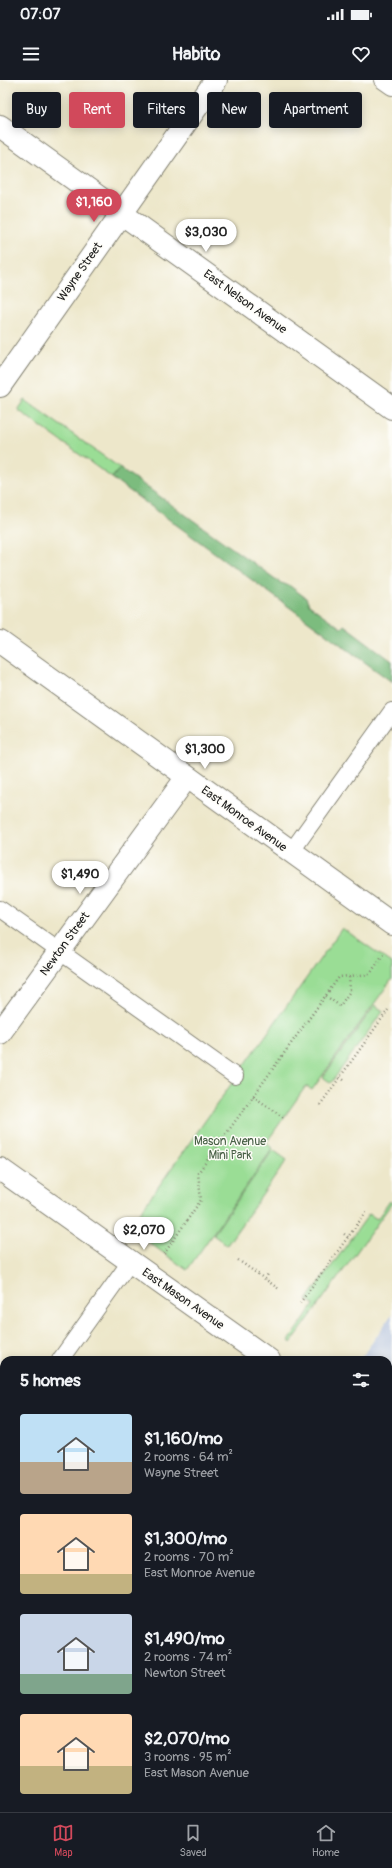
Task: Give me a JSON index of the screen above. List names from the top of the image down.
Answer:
{
  "streets": {
    "street": [
      "Wayne Street",
      "East Nelson Avenue",
      "East Monroe Avenue",
      "Newton Street",
      "East Mason Avenue"
    ]
  },
  "crossings": [
    ["Wayne Street", "East Nelson Avenue"],
    ["East Monroe Avenue", "Newton Street"]
  ],
  "parks": ["Mason Avenue Mini Park"],
  "page": {
    "status": "07:07",
    "header": "Habito",
    "chip": [
      "Buy",
      "Rent",
      "Filters",
      "New",
      "Apartment"
    ],
    "price": [
      "$1,160",
      "$3,030",
      "$1,300",
      "$1,490",
      "$2,070"
    ],
    "heading": "5 homes",
    "list": [
      {
        "name": "$1,160/mo",
        "note": "2 rooms · 64 m² · Wayne Street"
      },
      {
        "name": "$1,300/mo",
        "note": "2 rooms · 70 m² · East Monroe Avenue"
      },
      {
        "name": "$1,490/mo",
        "note": "2 rooms · 74 m² · Newton Street"
      },
      {
        "name": "$2,070/mo",
        "note": "3 rooms · 95 m² · East Mason Avenue"
      }
    ],
    "tabs": ["Map", "Saved", "Home"]
  }
}
